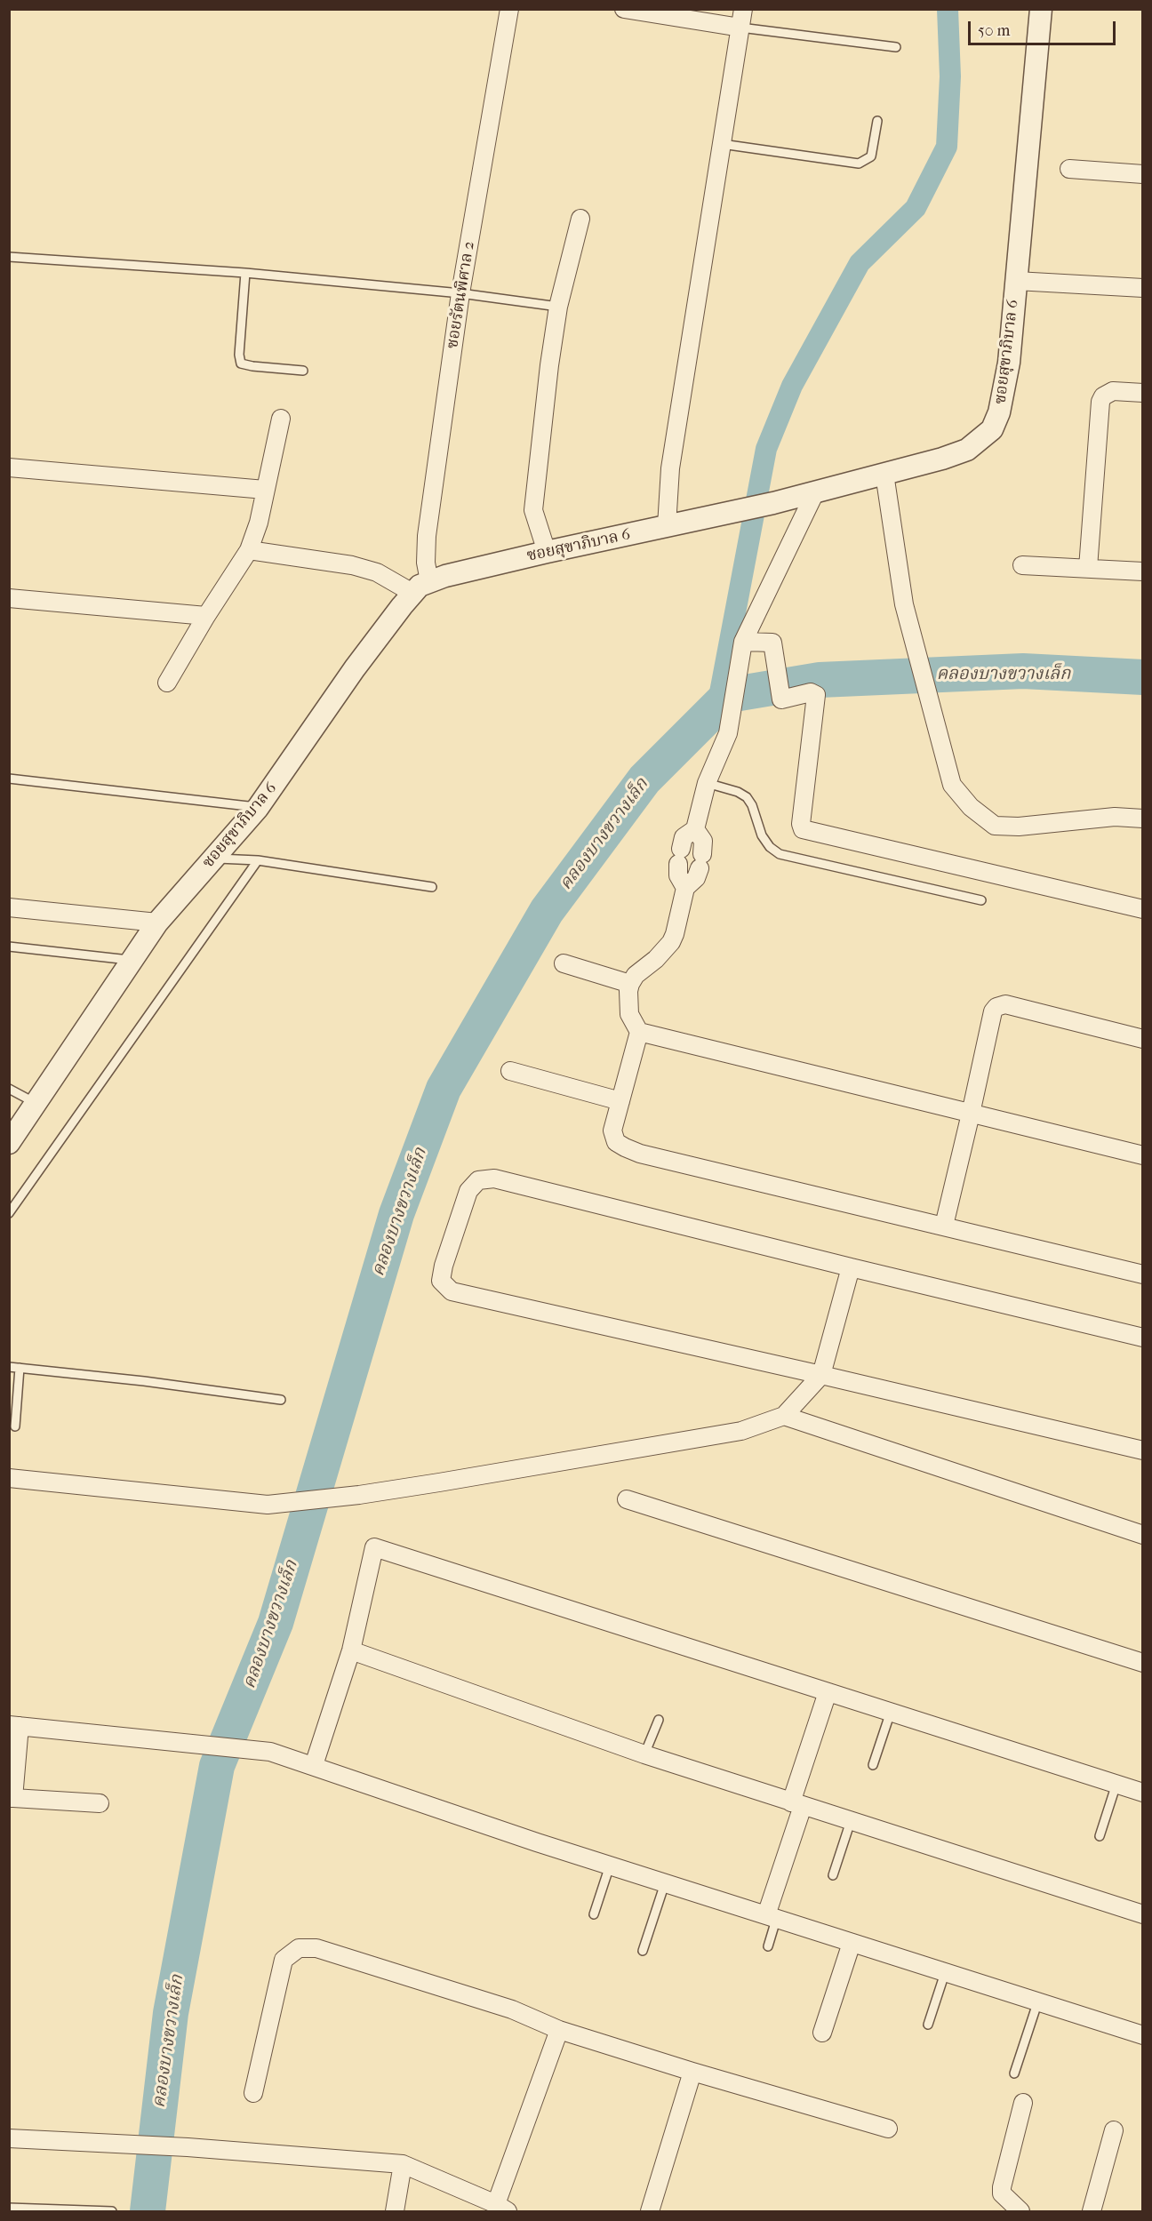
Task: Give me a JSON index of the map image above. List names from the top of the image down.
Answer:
{
  "streets": {
    "street": ["ซอยรัตนพิศาล 2", "ซอยสุขาภิบาล 6"]
  },
  "crossings": [
    ["ซอยรัตนพิศาล 2", "ซอยสุขาภิบาล 6"]
  ],
  "water": ["คลองบางขวางเล็ก"],
  "scale_bar": "50 m"
}
